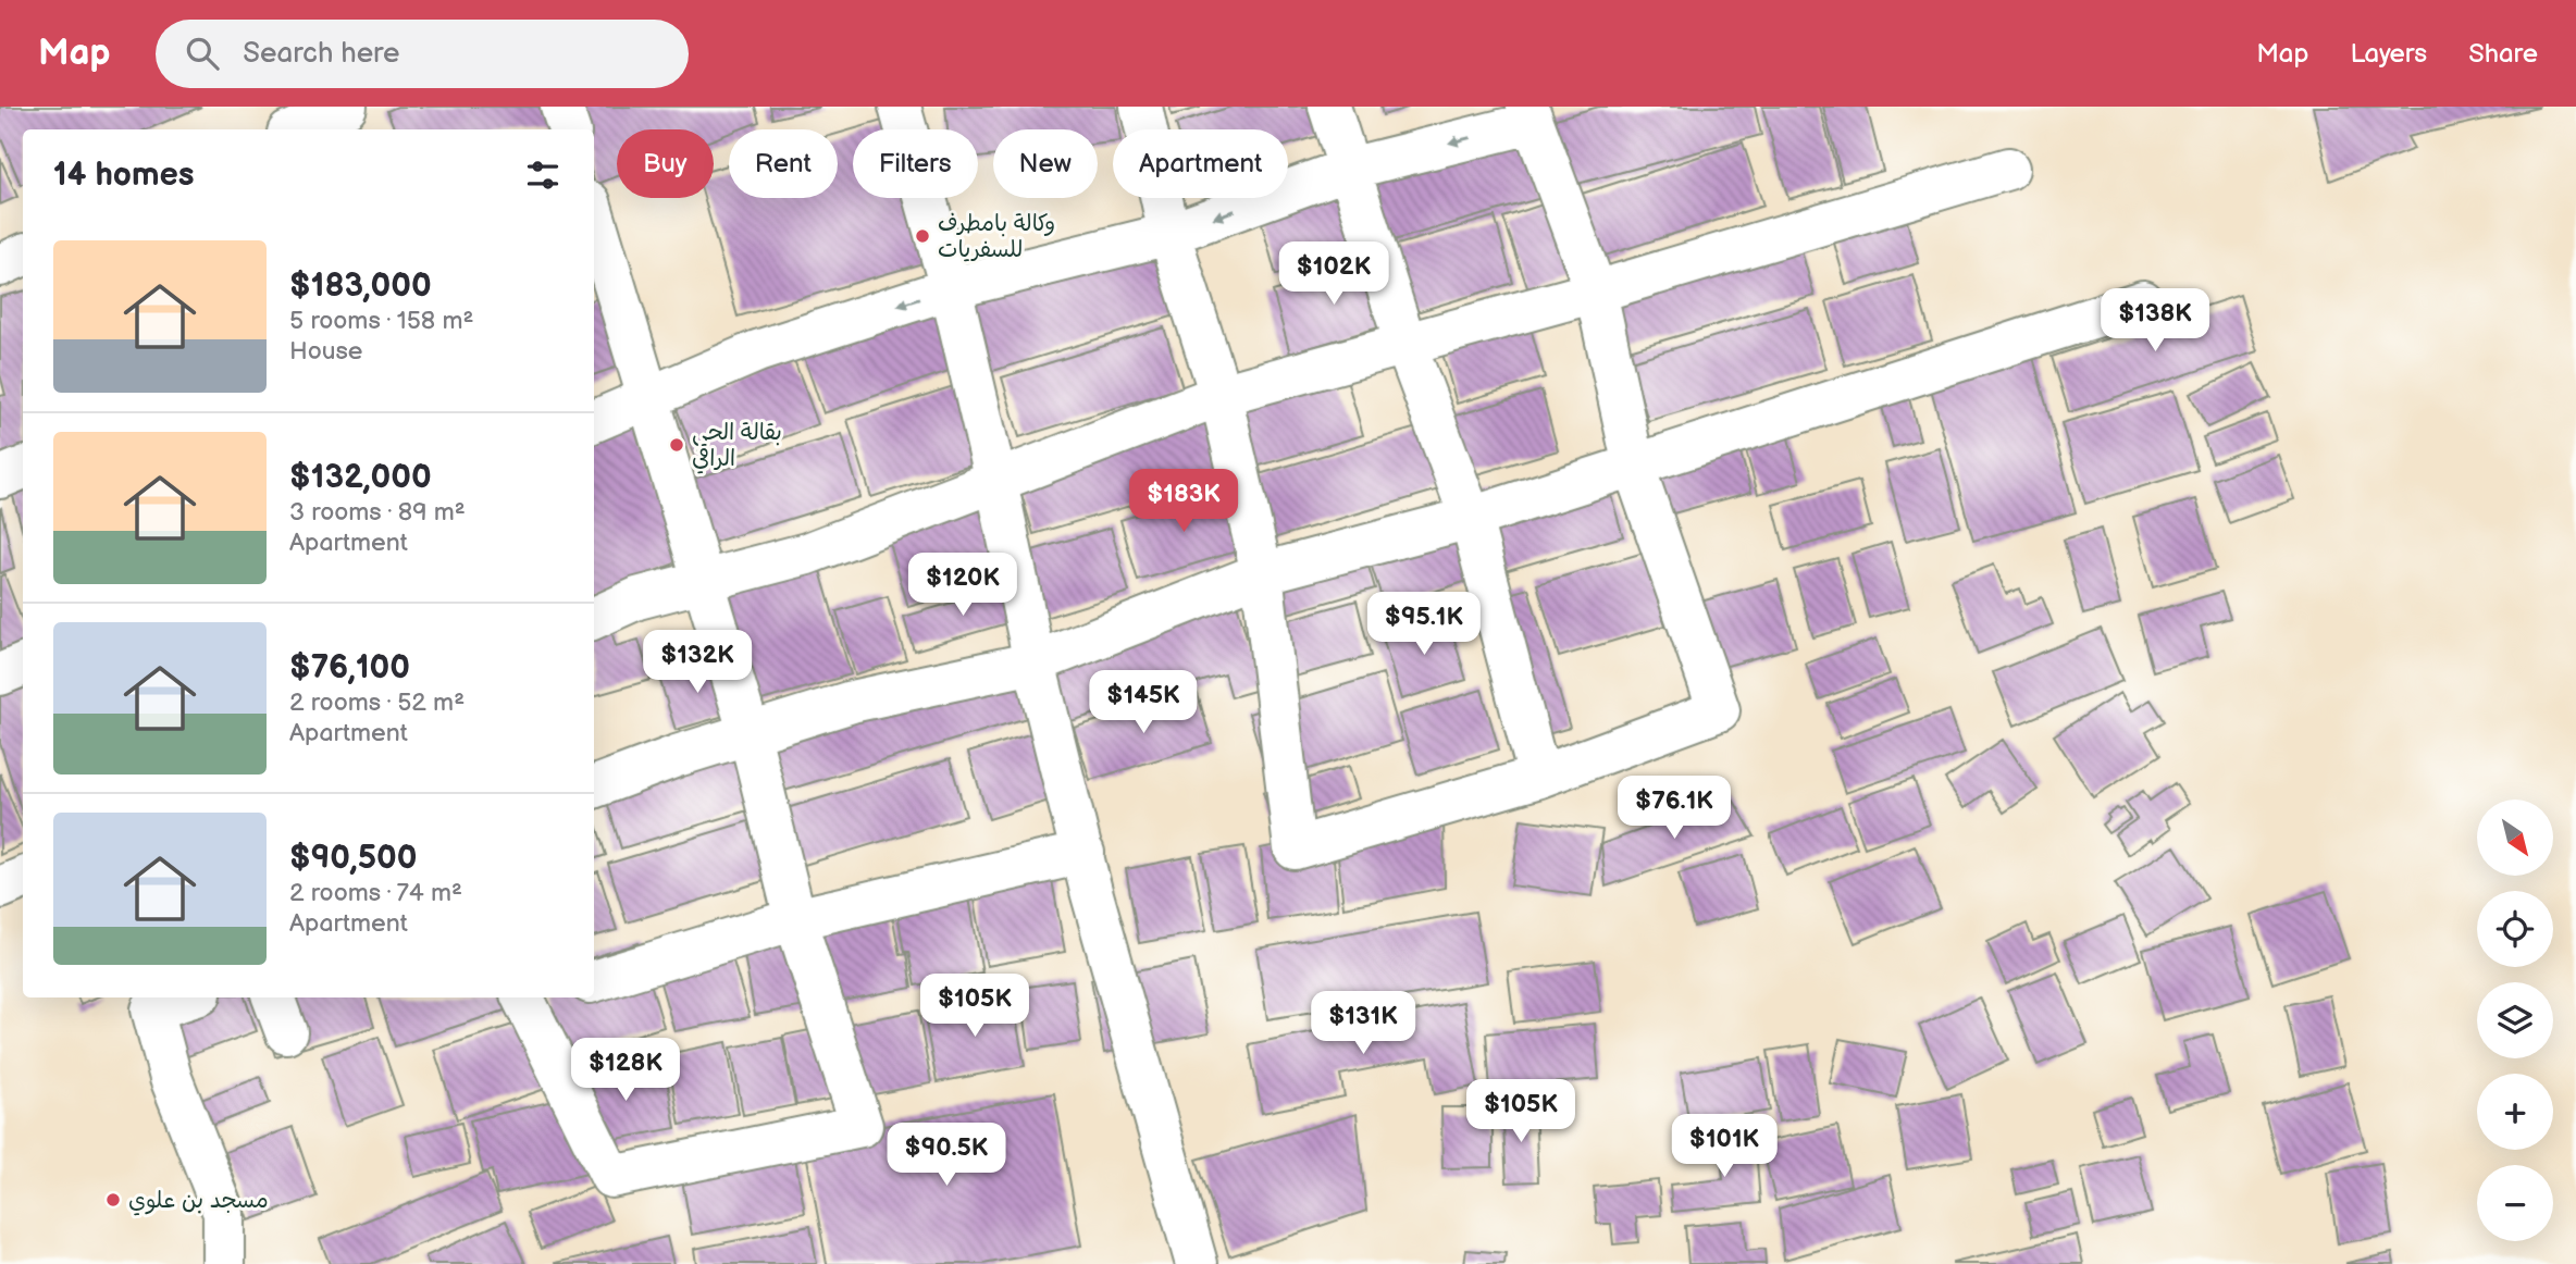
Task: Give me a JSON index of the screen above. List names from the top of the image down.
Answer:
{
  "places": ["وكالة بامطرف للسفريات", "بقالة الحي الراقي", "مسجد بن علوي"],
  "north": "bottom right",
  "page": {
    "header": "Map",
    "search": "Search here",
    "nav": ["Map", "Layers", "Share"],
    "chip": [
      "Buy",
      "Rent",
      "Filters",
      "New",
      "Apartment"
    ],
    "heading": "14 homes",
    "list": [
      {
        "name": "$183,000",
        "note": "5 rooms · 158 m² · House"
      },
      {
        "name": "$132,000",
        "note": "3 rooms · 89 m² · Apartment"
      },
      {
        "name": "$76,100",
        "note": "2 rooms · 52 m² · Apartment"
      },
      {
        "name": "$90,500",
        "note": "2 rooms · 74 m² · Apartment"
      }
    ],
    "price": [
      "$102K",
      "$138K",
      "$183K",
      "$120K",
      "$95.1K",
      "$132K",
      "$145K",
      "$76.1K",
      "$105K",
      "$131K",
      "$128K",
      "$105K",
      "$101K",
      "$90.5K"
    ],
    "map_buttons": ["+", "−"]
  }
}
